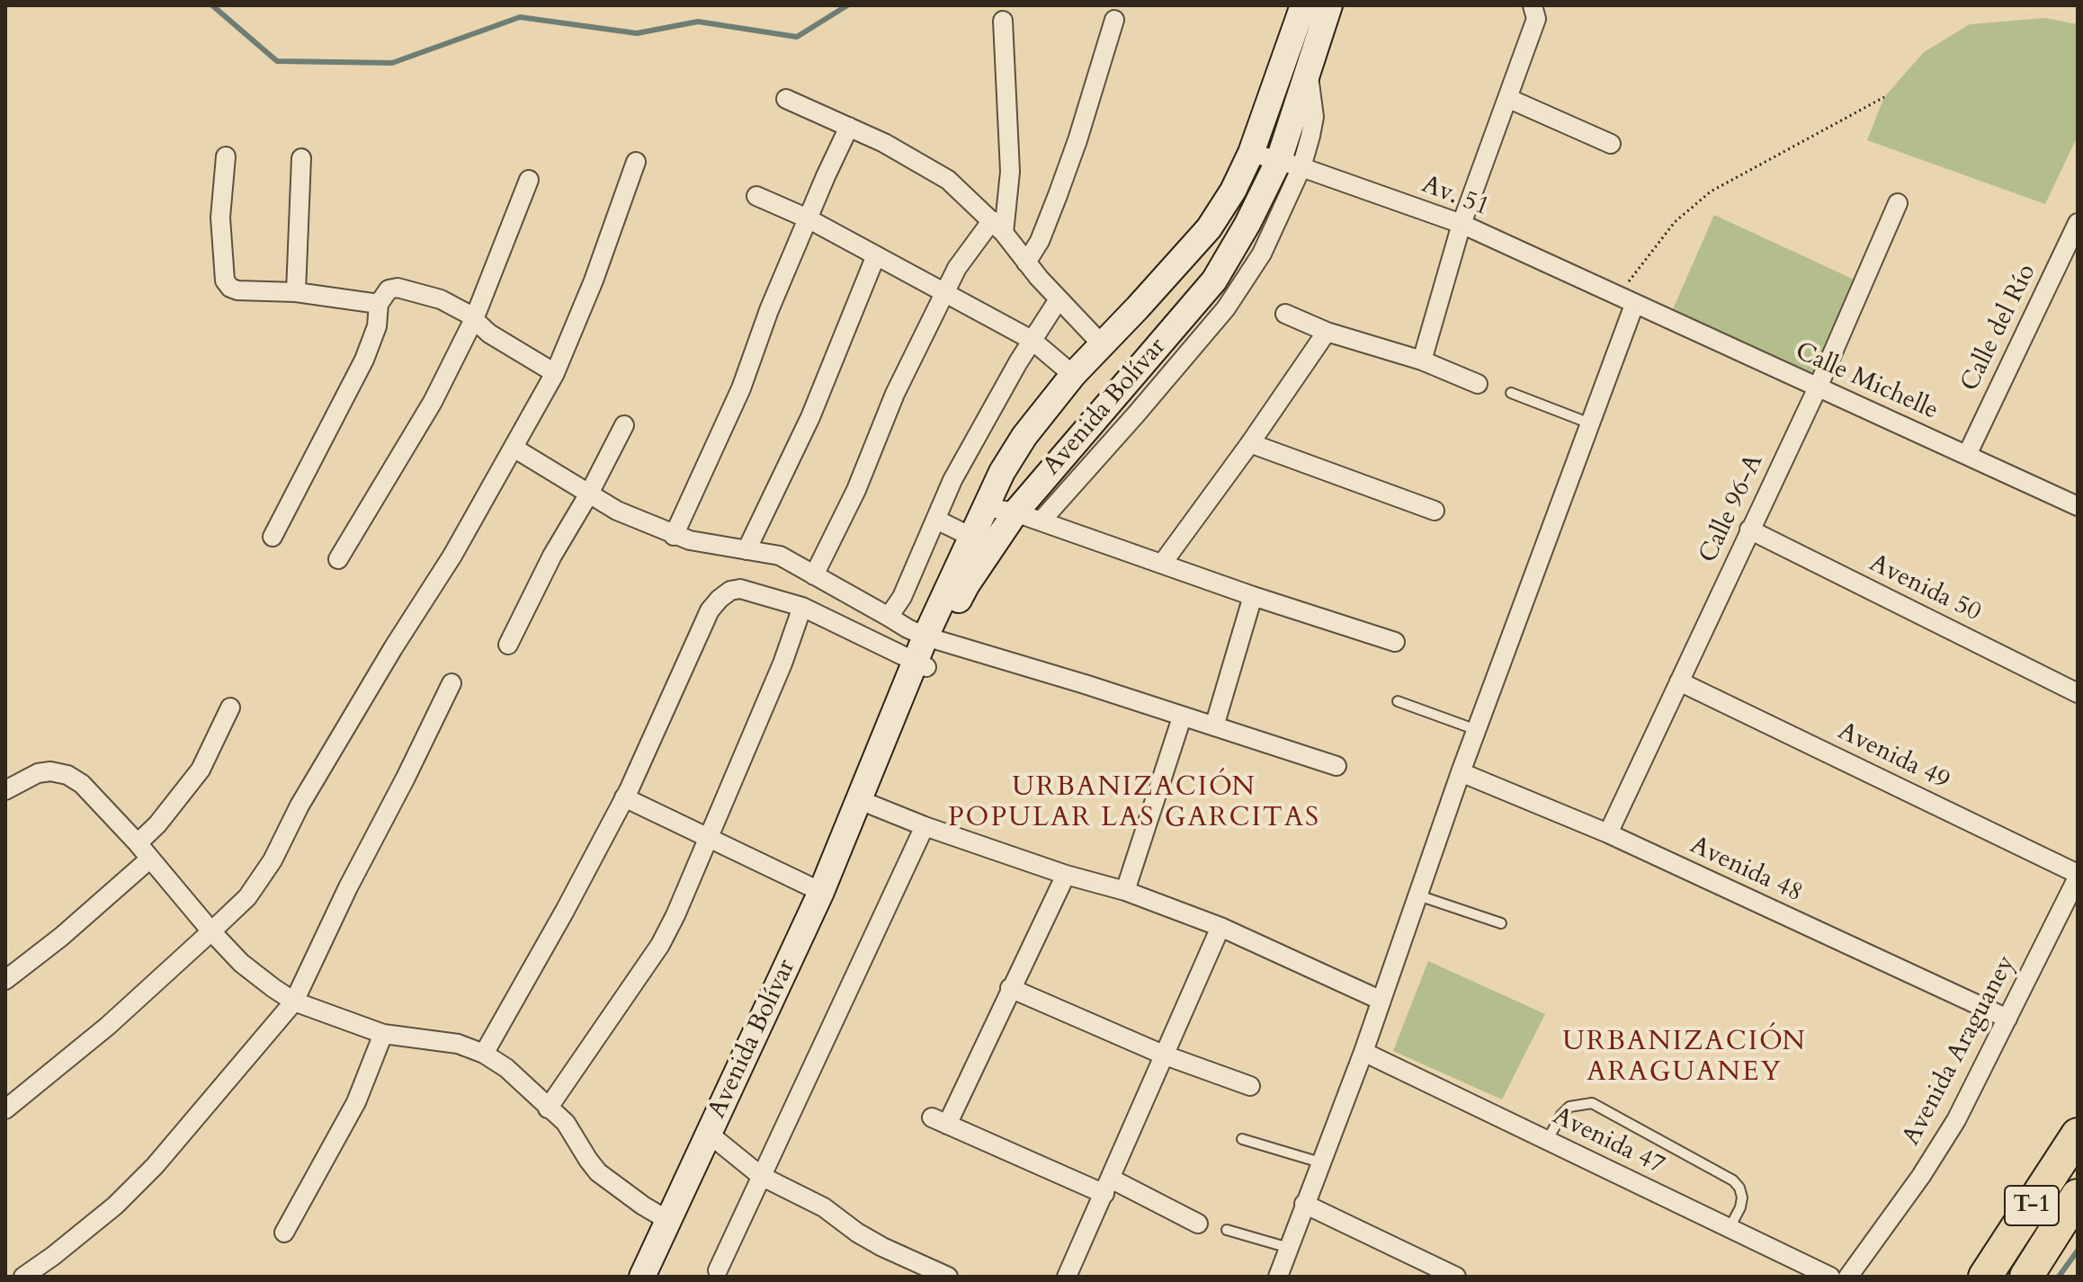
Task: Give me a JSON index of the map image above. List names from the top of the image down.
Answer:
{
  "streets": {
    "highway": ["T-1"],
    "main road": ["Avenida Bolívar"],
    "street": [
      "Av. 51",
      "Calle del Río",
      "Calle Michelle",
      "Calle 96-A",
      "Avenida 50",
      "Avenida 49",
      "Avenida 48",
      "Avenida Araguaney",
      "Avenida 47"
    ]
  },
  "crossings": [
    ["Av. 51", "Calle Michelle"],
    ["Av. 51", "Avenida Bolívar"],
    ["Calle del Río", "Calle Michelle"],
    ["Calle Michelle", "Calle 96-A"],
    ["Calle 96-A", "Avenida 50"],
    ["Calle 96-A", "Avenida 49"],
    ["Calle 96-A", "Avenida 48"],
    ["Avenida 49", "Avenida Araguaney"],
    ["Avenida 48", "Avenida Araguaney"]
  ],
  "districts": ["URBANIZACIÓN POPULAR LAS GARCITAS", "URBANIZACIÓN ARAGUANEY"]
}
